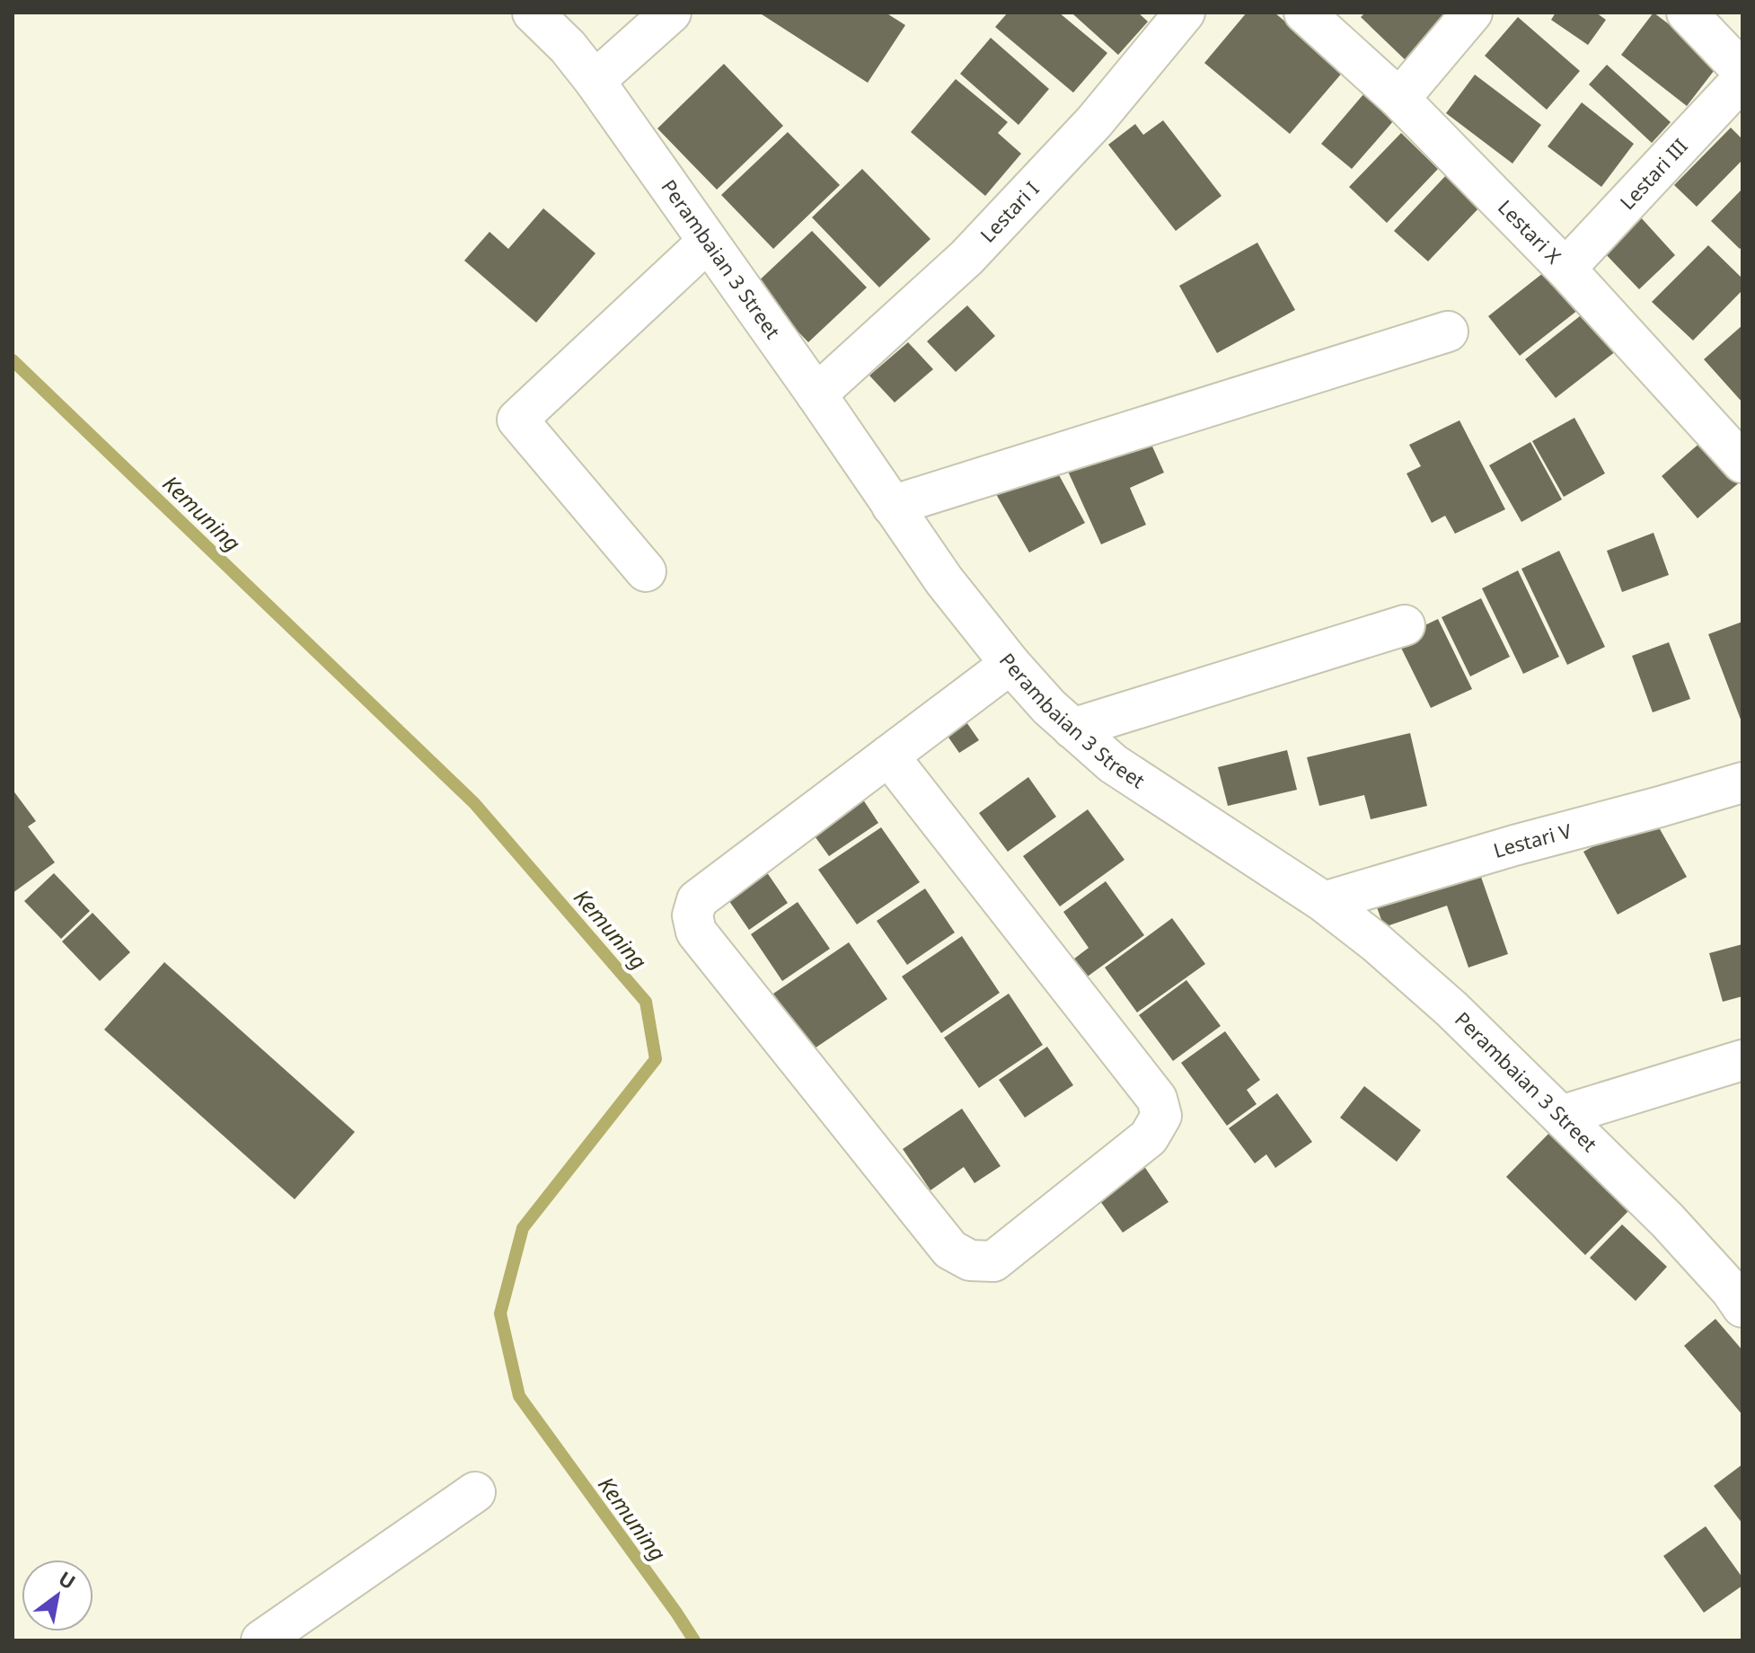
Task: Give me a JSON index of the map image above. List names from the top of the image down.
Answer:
{
  "streets": {
    "street": [
      "Lestari III",
      "Lestari I",
      "Lestari X",
      "Perambaian 3 Street",
      "Lestari V"
    ]
  },
  "crossings": [
    ["Lestari III", "Lestari X"],
    ["Lestari I", "Perambaian 3 Street"],
    ["Perambaian 3 Street", "Lestari V"]
  ],
  "water": ["Kemuning"],
  "north": "top right"
}
